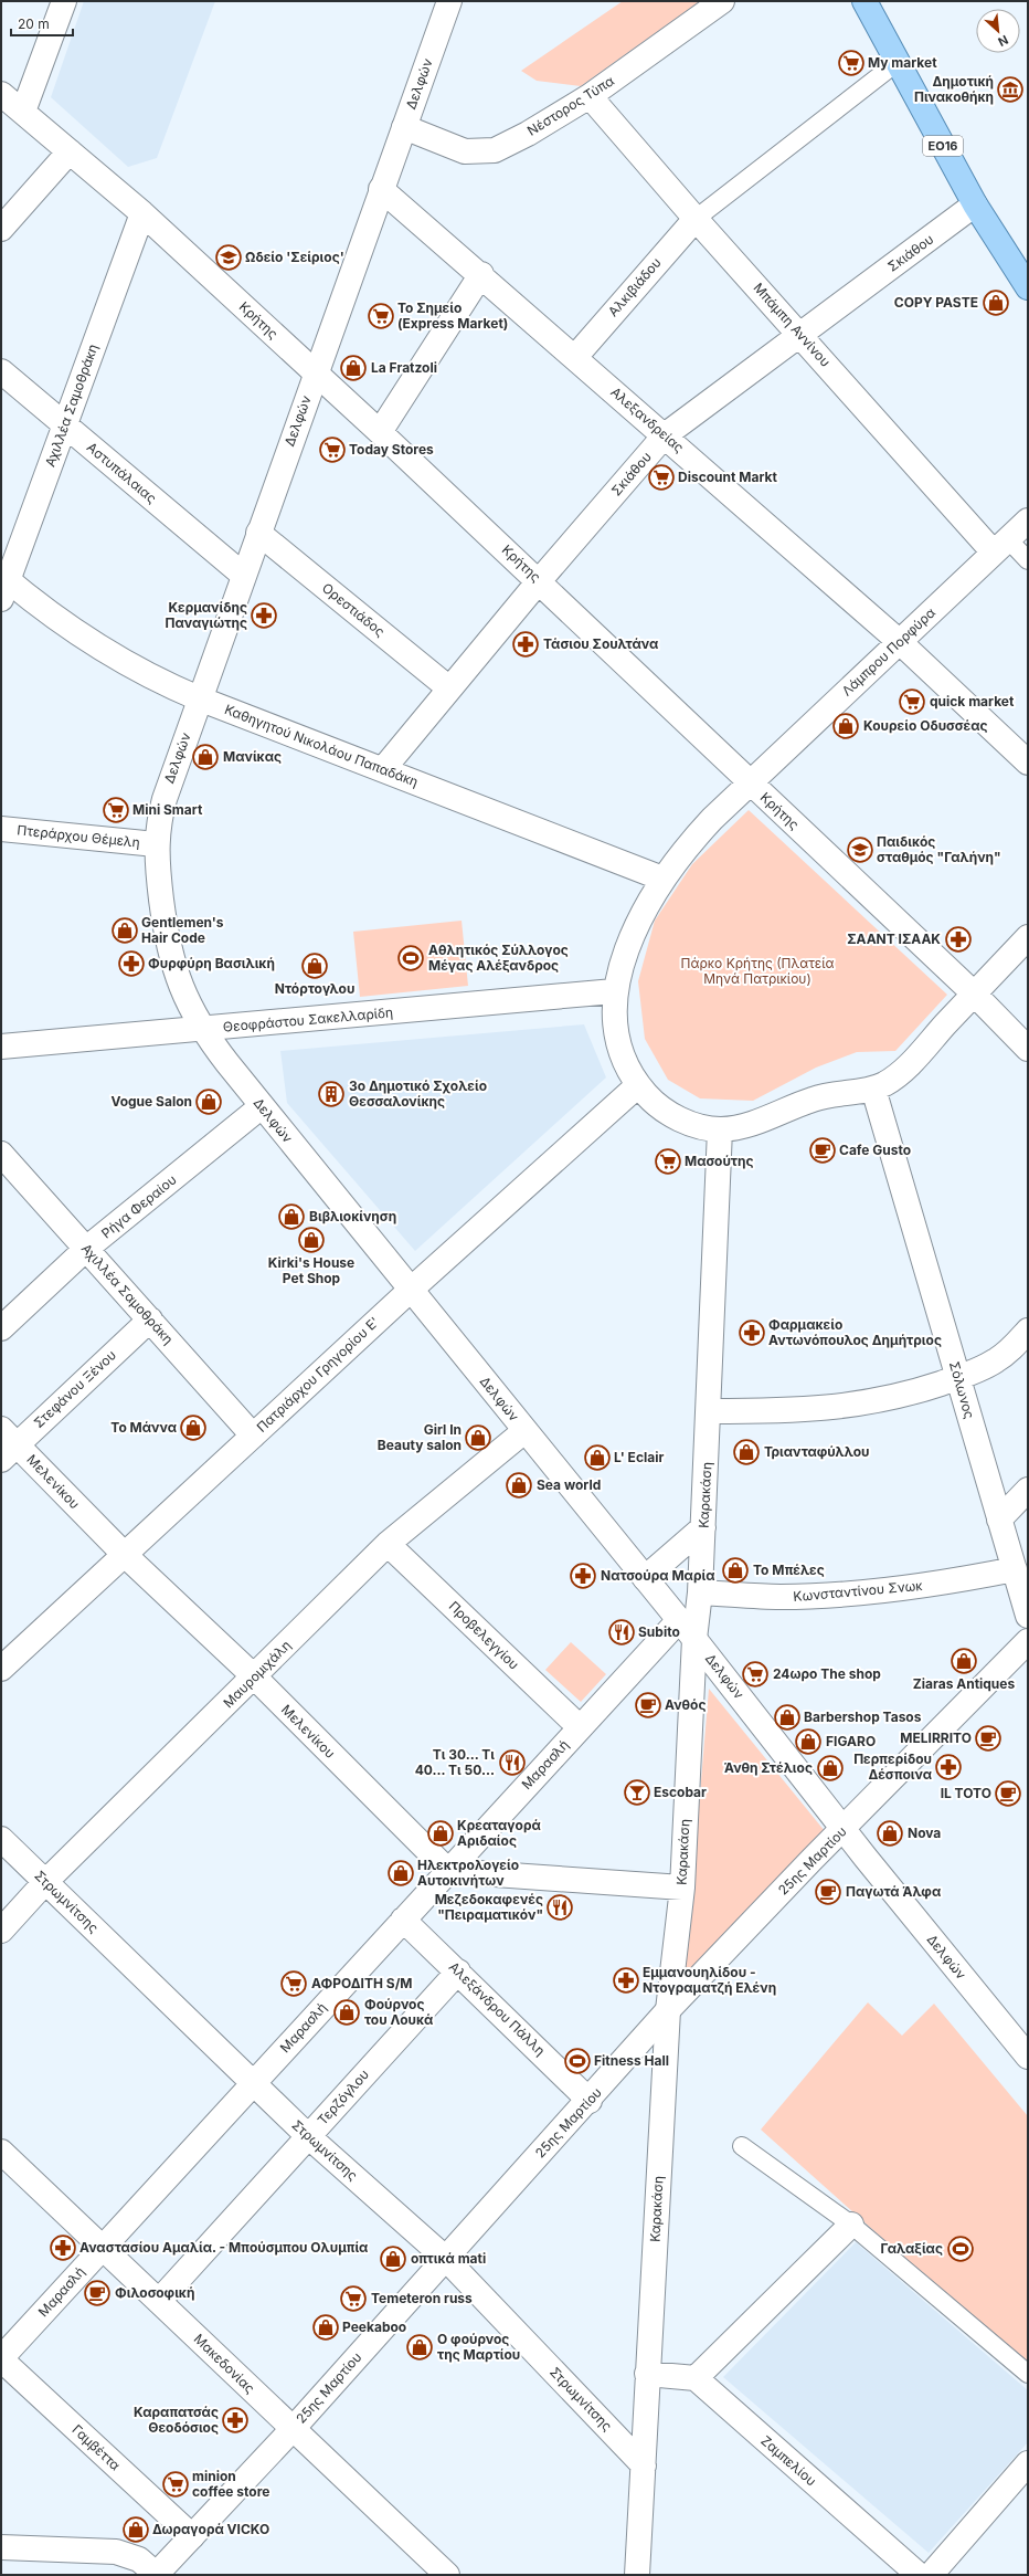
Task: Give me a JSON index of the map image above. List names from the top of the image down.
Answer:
{
  "streets": {
    "main road": ["ΕΟ16"],
    "street": [
      "Δελφών",
      "Νέστορος Τύπα",
      "Σκιάθου",
      "Αλκιβιάδου",
      "Κρήτης",
      "Μπάμπη Αννίνου",
      "Αχιλλέα Σαμοθράκη",
      "Αλεξανδρείας",
      "Αστυπάλαιας",
      "Ορεστιάδος",
      "Λάμπρου Πορφύρα",
      "Καθηγητού Νικολάου Παπαδάκη",
      "Πτεράρχου Θέμελη",
      "Θεοφράστου Σακελλαρίδη",
      "Ρήγα Φεραίου",
      "Πατριάρχου Γρηγορίου Ε'",
      "Στεφάνου Ξένου",
      "Σόλωνος",
      "Μελενίκου",
      "Καρακάση",
      "Κωνσταντίνου Σνωκ",
      "Προβελεγγίου",
      "Μαυρομιχάλη",
      "Μαρασλή",
      "25ης Μαρτίου",
      "Στρωμνίτσης",
      "Αλεξάνδρου Πάλλη",
      "Τερζόγλου",
      "Μακεδονίας",
      "Γαμβέττα",
      "Ζαμπελίου"
    ]
  },
  "crossings": [
    ["Δελφών", "Νέστορος Τύπα"],
    ["Δελφών", "Κρήτης"],
    ["Δελφών", "Αλεξανδρείας"],
    ["Δελφών", "Αστυπάλαιας"],
    ["Δελφών", "Ορεστιάδος"],
    ["Δελφών", "Καθηγητού Νικολάου Παπαδάκη"],
    ["Δελφών", "Πτεράρχου Θέμελη"],
    ["Δελφών", "Θεοφράστου Σακελλαρίδη"],
    ["Δελφών", "Ρήγα Φεραίου"],
    ["Δελφών", "Πατριάρχου Γρηγορίου Ε'"],
    ["Δελφών", "Καρακάση"],
    ["Δελφών", "Μαυρομιχάλη"],
    ["Δελφών", "Μαρασλή"],
    ["Δελφών", "25ης Μαρτίου"],
    ["Νέστορος Τύπα", "Μπάμπη Αννίνου"],
    ["ΕΟ16", "Σκιάθου"],
    ["Σκιάθου", "Κρήτης"],
    ["Σκιάθου", "Μπάμπη Αννίνου"],
    ["Σκιάθου", "Αλεξανδρείας"],
    ["Σκιάθου", "Ορεστιάδος"],
    ["Σκιάθου", "Καθηγητού Νικολάου Παπαδάκη"],
    ["Αλκιβιάδου", "Μπάμπη Αννίνου"],
    ["Αλκιβιάδου", "Αλεξανδρείας"],
    ["Κρήτης", "Αχιλλέα Σαμοθράκη"],
    ["Κρήτης", "Λάμπρου Πορφύρα"],
    ["Μπάμπη Αννίνου", "Λάμπρου Πορφύρα"],
    ["Αχιλλέα Σαμοθράκη", "Αστυπάλαιας"],
    ["Αχιλλέα Σαμοθράκη", "Καθηγητού Νικολάου Παπαδάκη"],
    ["Αχιλλέα Σαμοθράκη", "Ρήγα Φεραίου"],
    ["Αχιλλέα Σαμοθράκη", "Πατριάρχου Γρηγορίου Ε'"],
    ["Αχιλλέα Σαμοθράκη", "Στεφάνου Ξένου"],
    ["Αλεξανδρείας", "Λάμπρου Πορφύρα"],
    ["Λάμπρου Πορφύρα", "Καθηγητού Νικολάου Παπαδάκη"],
    ["Λάμπρου Πορφύρα", "Θεοφράστου Σακελλαρίδη"],
    ["Πατριάρχου Γρηγορίου Ε'", "Μελενίκου"],
    ["Στεφάνου Ξένου", "Μελενίκου"],
    ["Σόλωνος", "Κωνσταντίνου Σνωκ"],
    ["Μελενίκου", "Μαυρομιχάλη"],
    ["Μελενίκου", "Μαρασλή"],
    ["Καρακάση", "Κωνσταντίνου Σνωκ"],
    ["Καρακάση", "25ης Μαρτίου"],
    ["Καρακάση", "Στρωμνίτσης"],
    ["Προβελεγγίου", "Μαυρομιχάλη"],
    ["Προβελεγγίου", "Μαρασλή"],
    ["Μαυρομιχάλη", "Στρωμνίτσης"],
    ["Μαρασλή", "Στρωμνίτσης"],
    ["Μαρασλή", "Αλεξάνδρου Πάλλη"],
    ["Μαρασλή", "Μακεδονίας"],
    ["Μαρασλή", "Γαμβέττα"],
    ["25ης Μαρτίου", "Στρωμνίτσης"],
    ["25ης Μαρτίου", "Αλεξάνδρου Πάλλη"],
    ["25ης Μαρτίου", "Μακεδονίας"],
    ["25ης Μαρτίου", "Γαμβέττα"],
    ["Στρωμνίτσης", "Τερζόγλου"],
    ["Αλεξάνδρου Πάλλη", "Τερζόγλου"],
    ["Τερζόγλου", "Μακεδονίας"]
  ],
  "parks": ["Πάρκο Κρήτης (Πλατεία Μηνά Πατρικίου)"],
  "places": {
    "supermarket": [
      "My market",
      "Το Σημείο (Express Market)",
      "Today Stores",
      "Discount Markt",
      "quick market",
      "Mini Smart",
      "Μασούτης",
      "24ωρο The shop",
      "ΑΦΡΟΔΙΤΗ S/M",
      "Temeteron russ",
      "minion coffee store"
    ],
    "museum": ["Δημοτική Πινακοθήκη"],
    "school or university": ["Ωδείο 'Σείριος'", "Παιδικός σταθμός \"Γαλήνη\""],
    "shop": [
      "COPY PASTE",
      "La Fratzoli",
      "Κουρείο Οδυσσέας",
      "Μανίκας",
      "Gentlemen's Hair Code",
      "Ντόρτογλου",
      "Vogue Salon",
      "Βιβλιοκίνηση",
      "Kirki's House Pet Shop",
      "Το Μάννα",
      "Girl In Beauty salon",
      "Τριανταφύλλου",
      "L' Eclair",
      "Sea world",
      "Το Μπέλες",
      "Ziaras Antiques",
      "Barbershop Tasos",
      "FIGARO",
      "Άνθη Στέλιος",
      "Κρεαταγορά Αριδαίος",
      "Nova",
      "Ηλεκτρολογείο Αυτοκινήτων",
      "Φούρνος του Λουκά",
      "οπτικά mati",
      "Peekaboo",
      "Ο φούρνος της Μαρτίου",
      "Δωραγορά VICKO"
    ],
    "pharmacy": [
      "Κερμανίδης Παναγιώτης",
      "Τάσιου Σουλτάνα",
      "ΣΑΑΝΤ ΙΣΑΑΚ",
      "Φυρφύρη Βασιλική",
      "Φαρμακείο Αντωνόπουλος Δημήτριος",
      "Νατσούρα Μαρία",
      "Περπερίδου Δέσποινα",
      "Εμμανουηλίδου - Ντογραματζή Ελένη",
      "Αναστασίου Αμαλία. - Μπούσμπου Ολυμπία",
      "Καραπατσάς Θεοδόσιος"
    ],
    "sports": ["Αθλητικός Σύλλογος Μέγας Αλέξανδρος", "Fitness Hall", "Γαλαξίας"],
    "building": ["3ο Δημοτικό Σχολείο Θεσσαλονίκης"],
    "cafe": [
      "Cafe Gusto",
      "Ανθός",
      "MELIRRITO",
      "IL TOTO",
      "Παγωτά Άλφα",
      "Φιλοσοφική"
    ],
    "restaurant": ["Subito", "Τι 30... Τι 40... Τι 50...", "Μεζεδοκαφενές \"Πειραματικόν\""],
    "bar": ["Escobar"]
  },
  "scale_bar": "20 m",
  "north": "bottom right"
}
